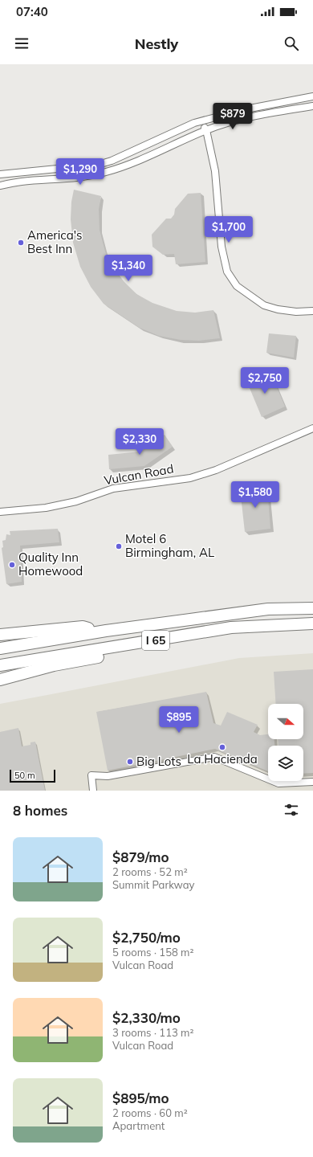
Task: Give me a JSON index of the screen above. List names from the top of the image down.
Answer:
{
  "streets": {
    "highway": ["I 65"],
    "street": ["Vulcan Road"]
  },
  "places": [
    "America's Best Inn",
    "Motel 6 Birmingham, AL",
    "Quality Inn Homewood",
    "La Hacienda",
    "Big Lots"
  ],
  "scale_bar": "50 m",
  "north": "right",
  "page": {
    "status": "07:40",
    "header": "Nestly",
    "price": [
      "$879",
      "$1,290",
      "$1,700",
      "$1,340",
      "$2,750",
      "$2,330",
      "$1,580",
      "$895"
    ],
    "scale": "50 m",
    "heading": "8 homes",
    "list": [
      {
        "name": "$879/mo",
        "note": "2 rooms · 52 m² · Summit Parkway"
      },
      {
        "name": "$2,750/mo",
        "note": "5 rooms · 158 m² · Vulcan Road"
      },
      {
        "name": "$2,330/mo",
        "note": "3 rooms · 113 m² · Vulcan Road"
      },
      {
        "name": "$895/mo",
        "note": "2 rooms · 60 m² · Apartment"
      }
    ]
  }
}
